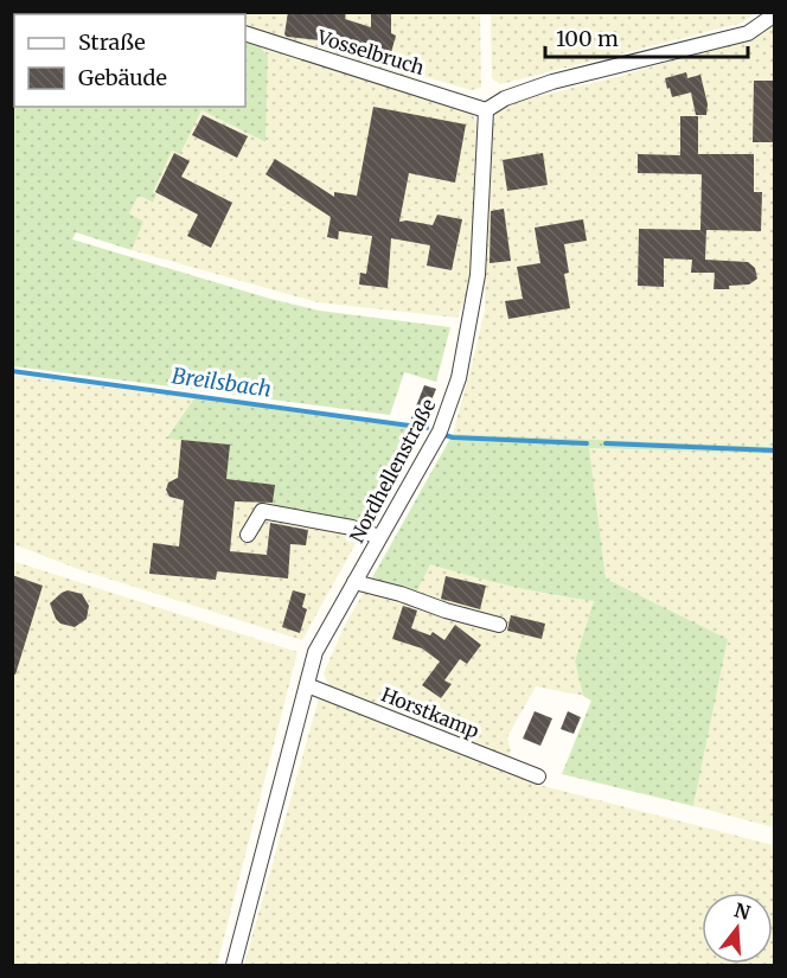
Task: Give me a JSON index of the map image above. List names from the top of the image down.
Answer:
{
  "streets": {
    "street": ["Vosselbruch", "Nordhellenstraße", "Horstkamp"]
  },
  "crossings": [
    ["Vosselbruch", "Nordhellenstraße"],
    ["Nordhellenstraße", "Horstkamp"]
  ],
  "water": ["Breilsbach"],
  "legend": ["Straße", "Gebäude"],
  "scale_bar": "100 m",
  "north": "top"
}
